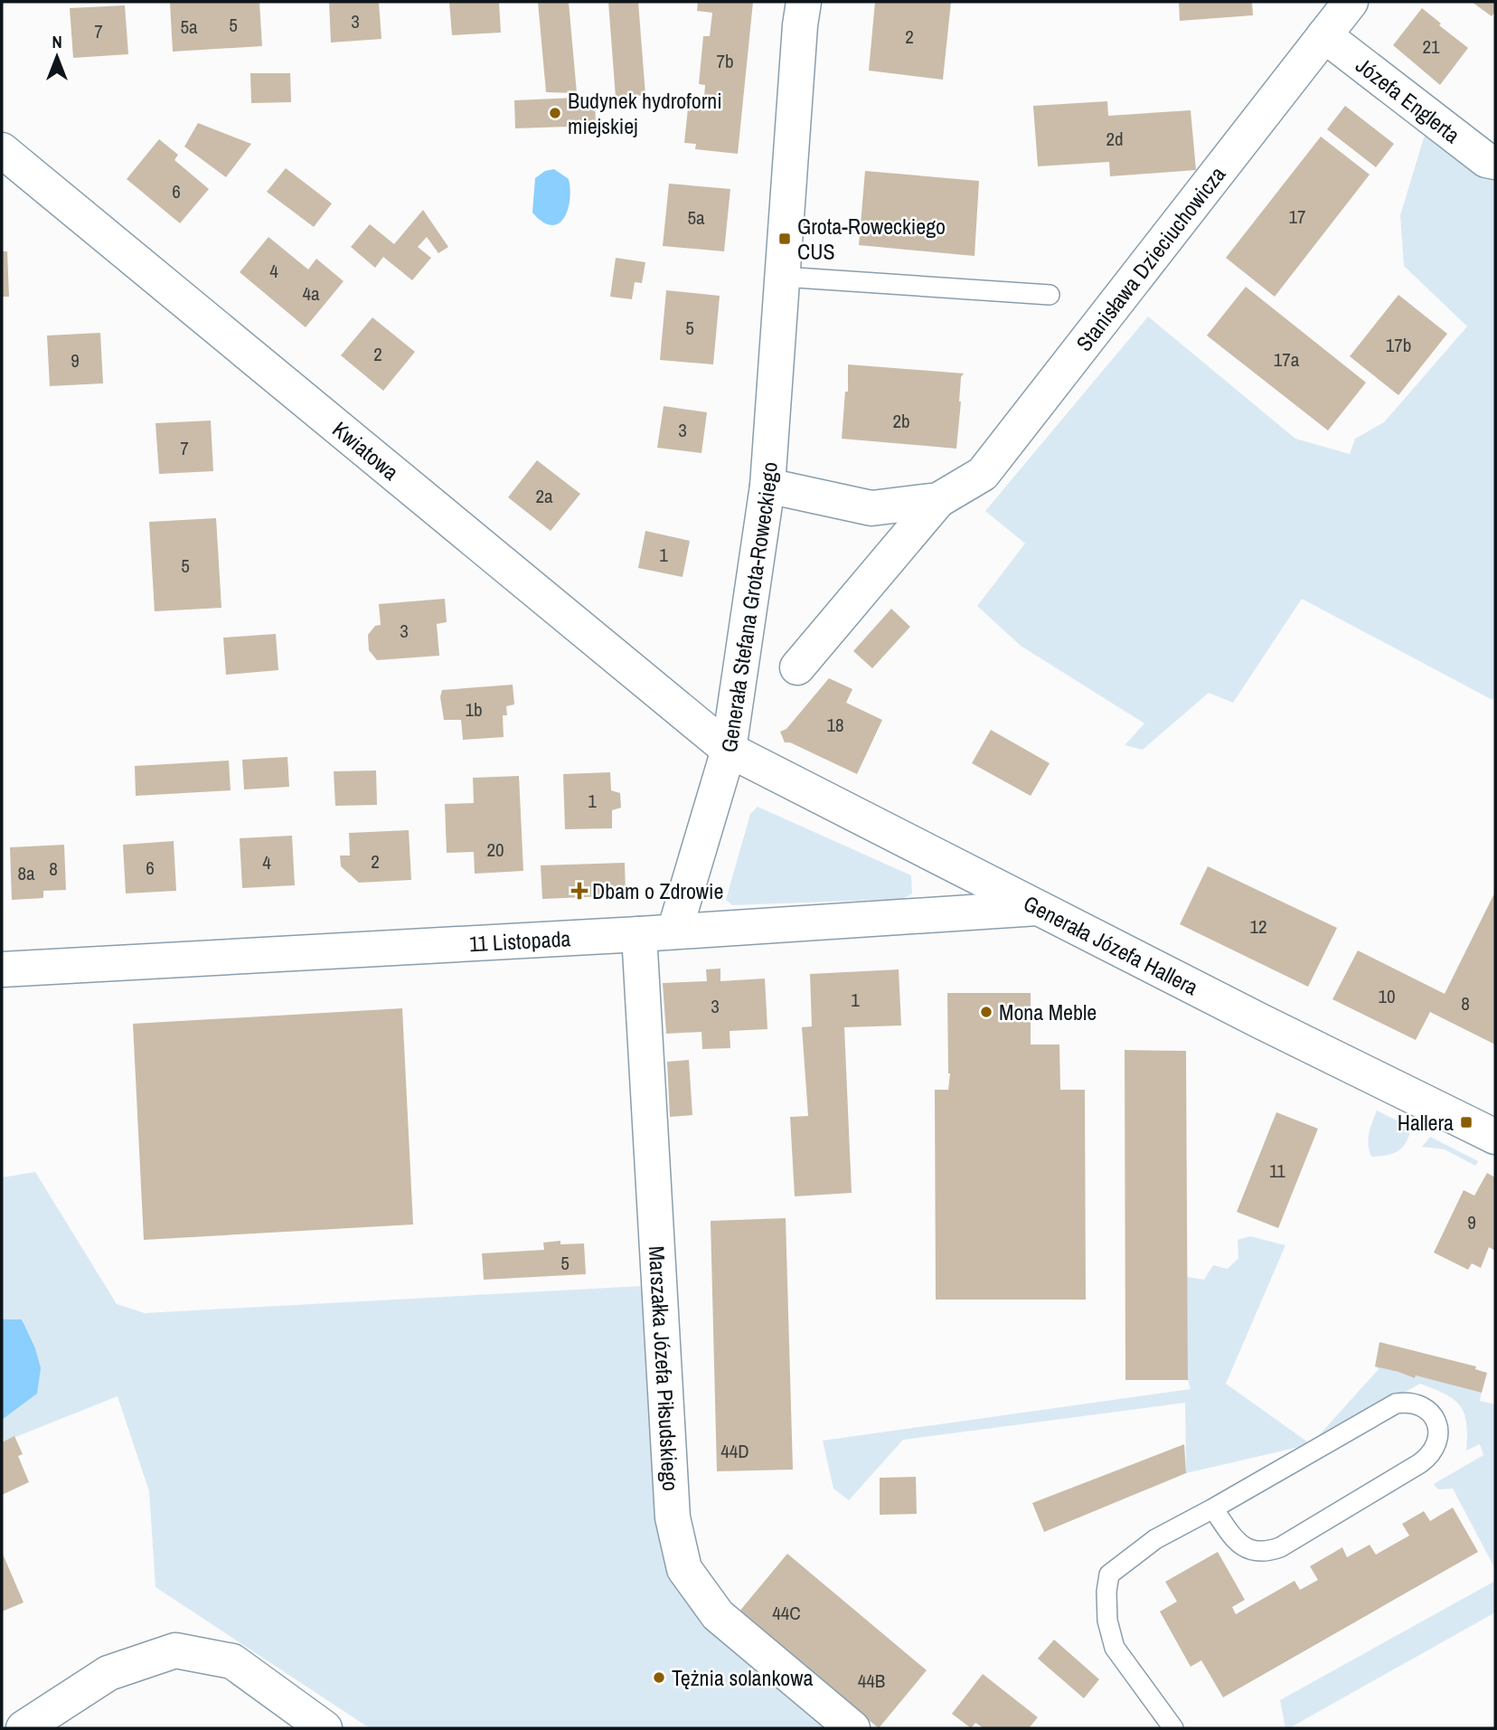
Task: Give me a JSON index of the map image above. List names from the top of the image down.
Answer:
{
  "streets": {
    "street": [
      "Józefa Englerta",
      "Stanisława Dzieciuchowicza",
      "Kwiatowa",
      "Generała Stefana Grota-Roweckiego",
      "11 Listopada",
      "Generała Józefa Hallera",
      "Marszałka Józefa Piłsudskiego"
    ]
  },
  "crossings": [
    ["Józefa Englerta", "Stanisława Dzieciuchowicza"],
    ["Stanisława Dzieciuchowicza", "Generała Stefana Grota-Roweckiego"],
    ["Kwiatowa", "Generała Stefana Grota-Roweckiego"],
    ["Kwiatowa", "Generała Józefa Hallera"],
    ["Generała Stefana Grota-Roweckiego", "11 Listopada"],
    ["Generała Stefana Grota-Roweckiego", "Generała Józefa Hallera"],
    ["11 Listopada", "Generała Józefa Hallera"],
    ["11 Listopada", "Marszałka Józefa Piłsudskiego"]
  ],
  "places": {
    "other": ["Budynek hydroforni miejskiej", "Mona Meble", "Tężnia solankowa"],
    "transit": ["Grota-Roweckiego CUS", "Hallera"],
    "health": ["Dbam o Zdrowie"]
  },
  "house_numbers": [
    "3",
    "5",
    "5a",
    "7",
    "2",
    "21",
    "7b",
    "2d",
    "6",
    "17",
    "5a",
    "4",
    "4a",
    "5",
    "17b",
    "2",
    "17a",
    "9",
    "2b",
    "3",
    "7",
    "2a",
    "1",
    "5",
    "3",
    "1b",
    "18",
    "1",
    "20",
    "2",
    "4",
    "6",
    "8",
    "8a",
    "12",
    "10",
    "1",
    "8",
    "3",
    "11",
    "9",
    "5",
    "44D",
    "44C",
    "44B"
  ],
  "north": "top"
}
